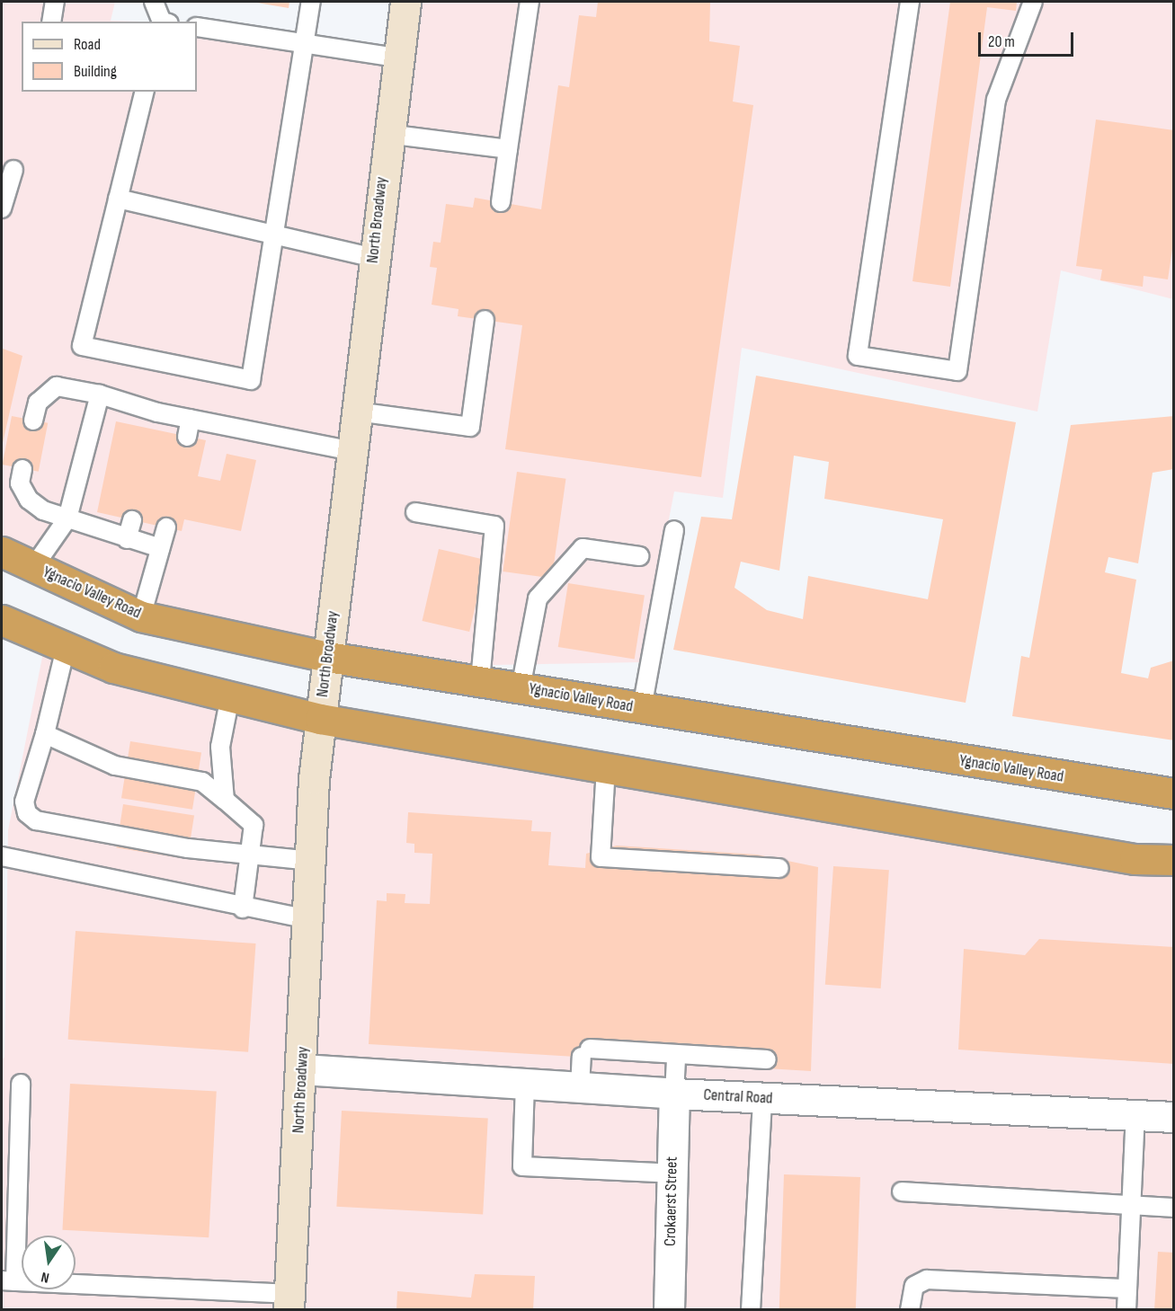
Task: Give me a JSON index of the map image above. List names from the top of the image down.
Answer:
{
  "streets": {
    "highway": ["Ygnacio Valley Road"],
    "street": ["North Broadway", "Central Road", "Crokaerst Street"]
  },
  "crossings": [
    ["North Broadway", "Ygnacio Valley Road"],
    ["North Broadway", "Central Road"],
    ["Central Road", "Crokaerst Street"]
  ],
  "legend": ["Road", "Building"],
  "scale_bar": "20 m",
  "north": "bottom"
}
